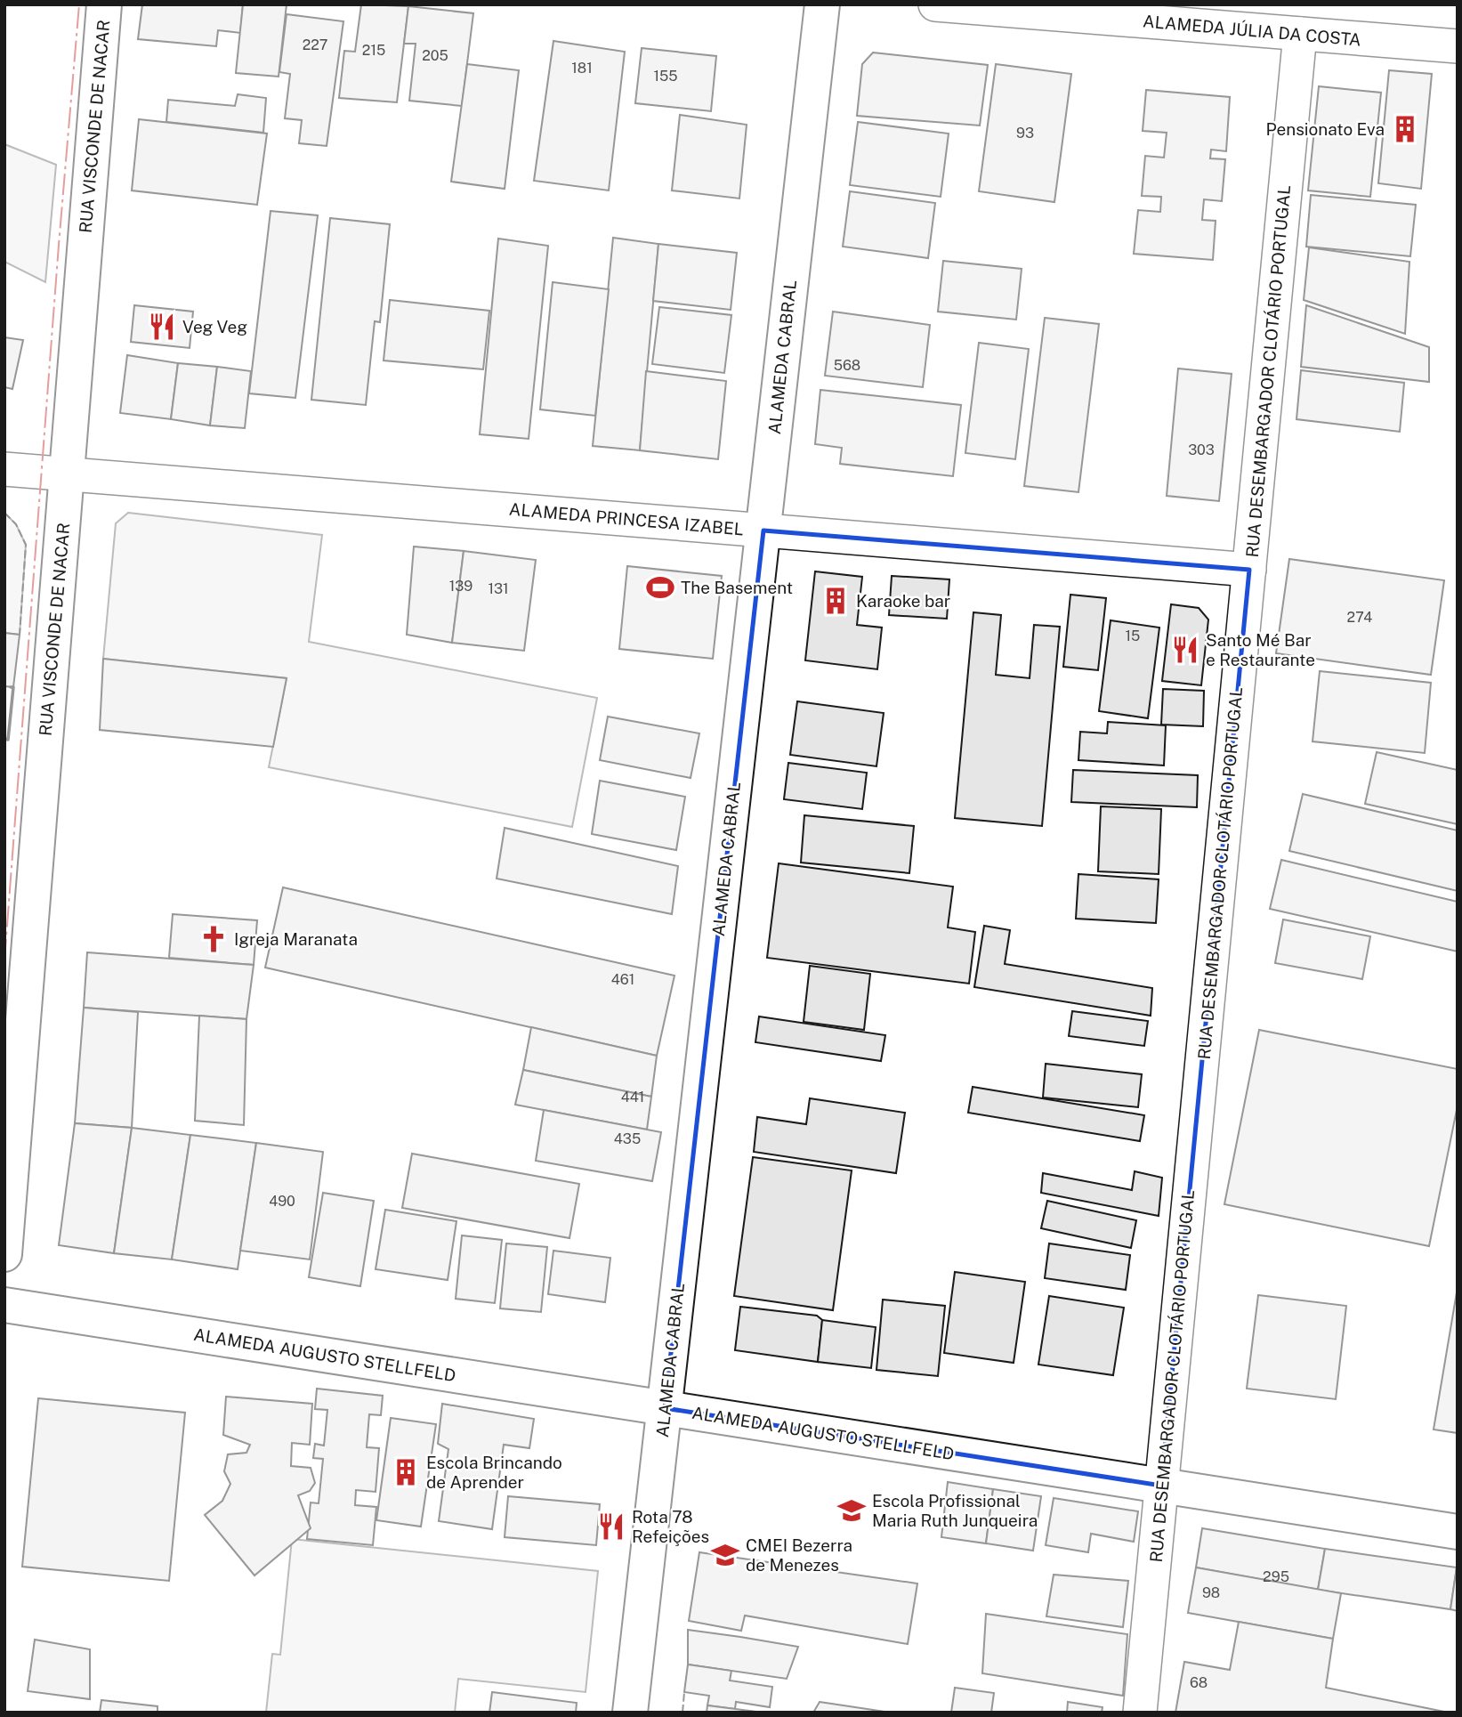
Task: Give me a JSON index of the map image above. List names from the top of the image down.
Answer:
{
  "streets": {
    "street": [
      "ALAMEDA JÚLIA DA COSTA",
      "RUA VISCONDE DE NACAR",
      "ALAMEDA CABRAL",
      "RUA DESEMBARGADOR CLOTÁRIO PORTUGAL",
      "ALAMEDA PRINCESA IZABEL",
      "ALAMEDA AUGUSTO STELLFELD"
    ]
  },
  "crossings": [
    ["ALAMEDA JÚLIA DA COSTA", "RUA DESEMBARGADOR CLOTÁRIO PORTUGAL"],
    ["RUA VISCONDE DE NACAR", "ALAMEDA PRINCESA IZABEL"],
    ["ALAMEDA CABRAL", "ALAMEDA PRINCESA IZABEL"],
    ["ALAMEDA CABRAL", "ALAMEDA AUGUSTO STELLFELD"],
    ["RUA DESEMBARGADOR CLOTÁRIO PORTUGAL", "ALAMEDA PRINCESA IZABEL"],
    ["RUA DESEMBARGADOR CLOTÁRIO PORTUGAL", "ALAMEDA AUGUSTO STELLFELD"]
  ],
  "places": {
    "building": ["Pensionato Eva", "Karaoke bar", "Escola Brincando de Aprender"],
    "restaurant": ["Veg Veg", "Santo Mé Bar e Restaurante", "Rota 78 Refeições"],
    "sports": ["The Basement"],
    "church": ["Igreja Maranata"],
    "school or university": ["Escola Profissional Maria Ruth Junqueira", "CMEI Bezerra de Menezes"]
  },
  "house_numbers": [
    "227",
    "215",
    "205",
    "181",
    "155",
    "93",
    "568",
    "303",
    "139",
    "131",
    "274",
    "15",
    "461",
    "441",
    "435",
    "490",
    "295",
    "98",
    "68"
  ]
}
